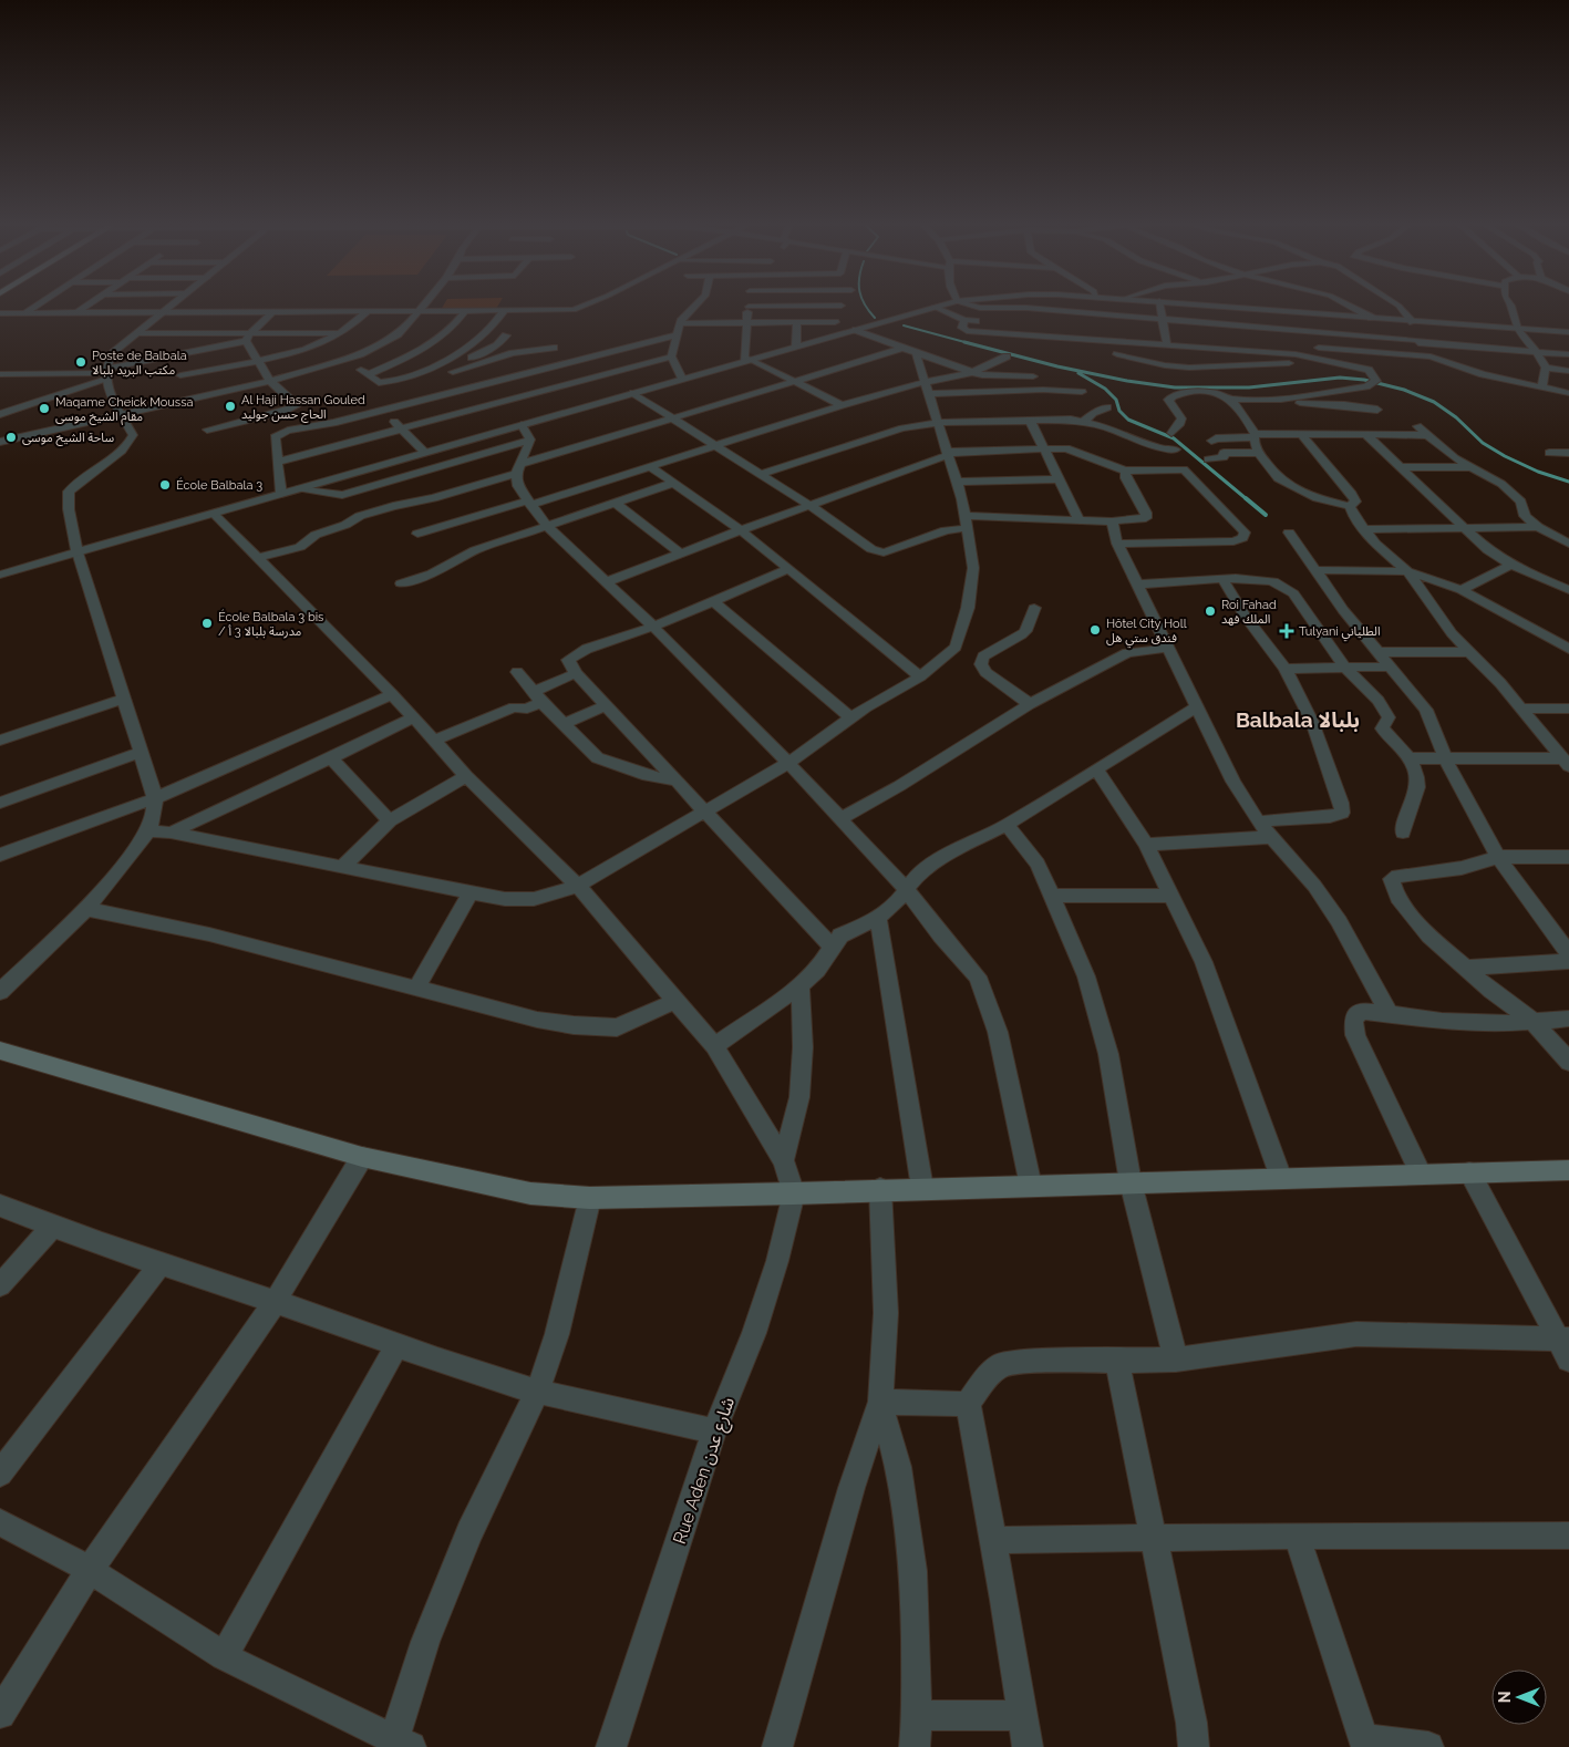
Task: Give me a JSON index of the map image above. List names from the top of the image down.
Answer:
{
  "streets": {
    "street": ["Rue Aden شارع عدن"]
  },
  "districts": ["Balbala بلبالا"],
  "places": {
    "other": [
      "Poste de Balbala مكتب البريد بلبالا",
      "Al Haji Hassan Gouled الحاج حسن جوليد",
      "Maqame Cheick Moussa مقام الشيخ موسى",
      "ساحة الشيخ موسى",
      "École Balbala 3",
      "Roi Fahad الملك فهد",
      "École Balbala 3 bis / مدرسة بلبالا 3 أ",
      "Hôtel City Holl فندق ستي هل"
    ],
    "health": ["Tulyani الطلياني"]
  },
  "north": "left"
}
